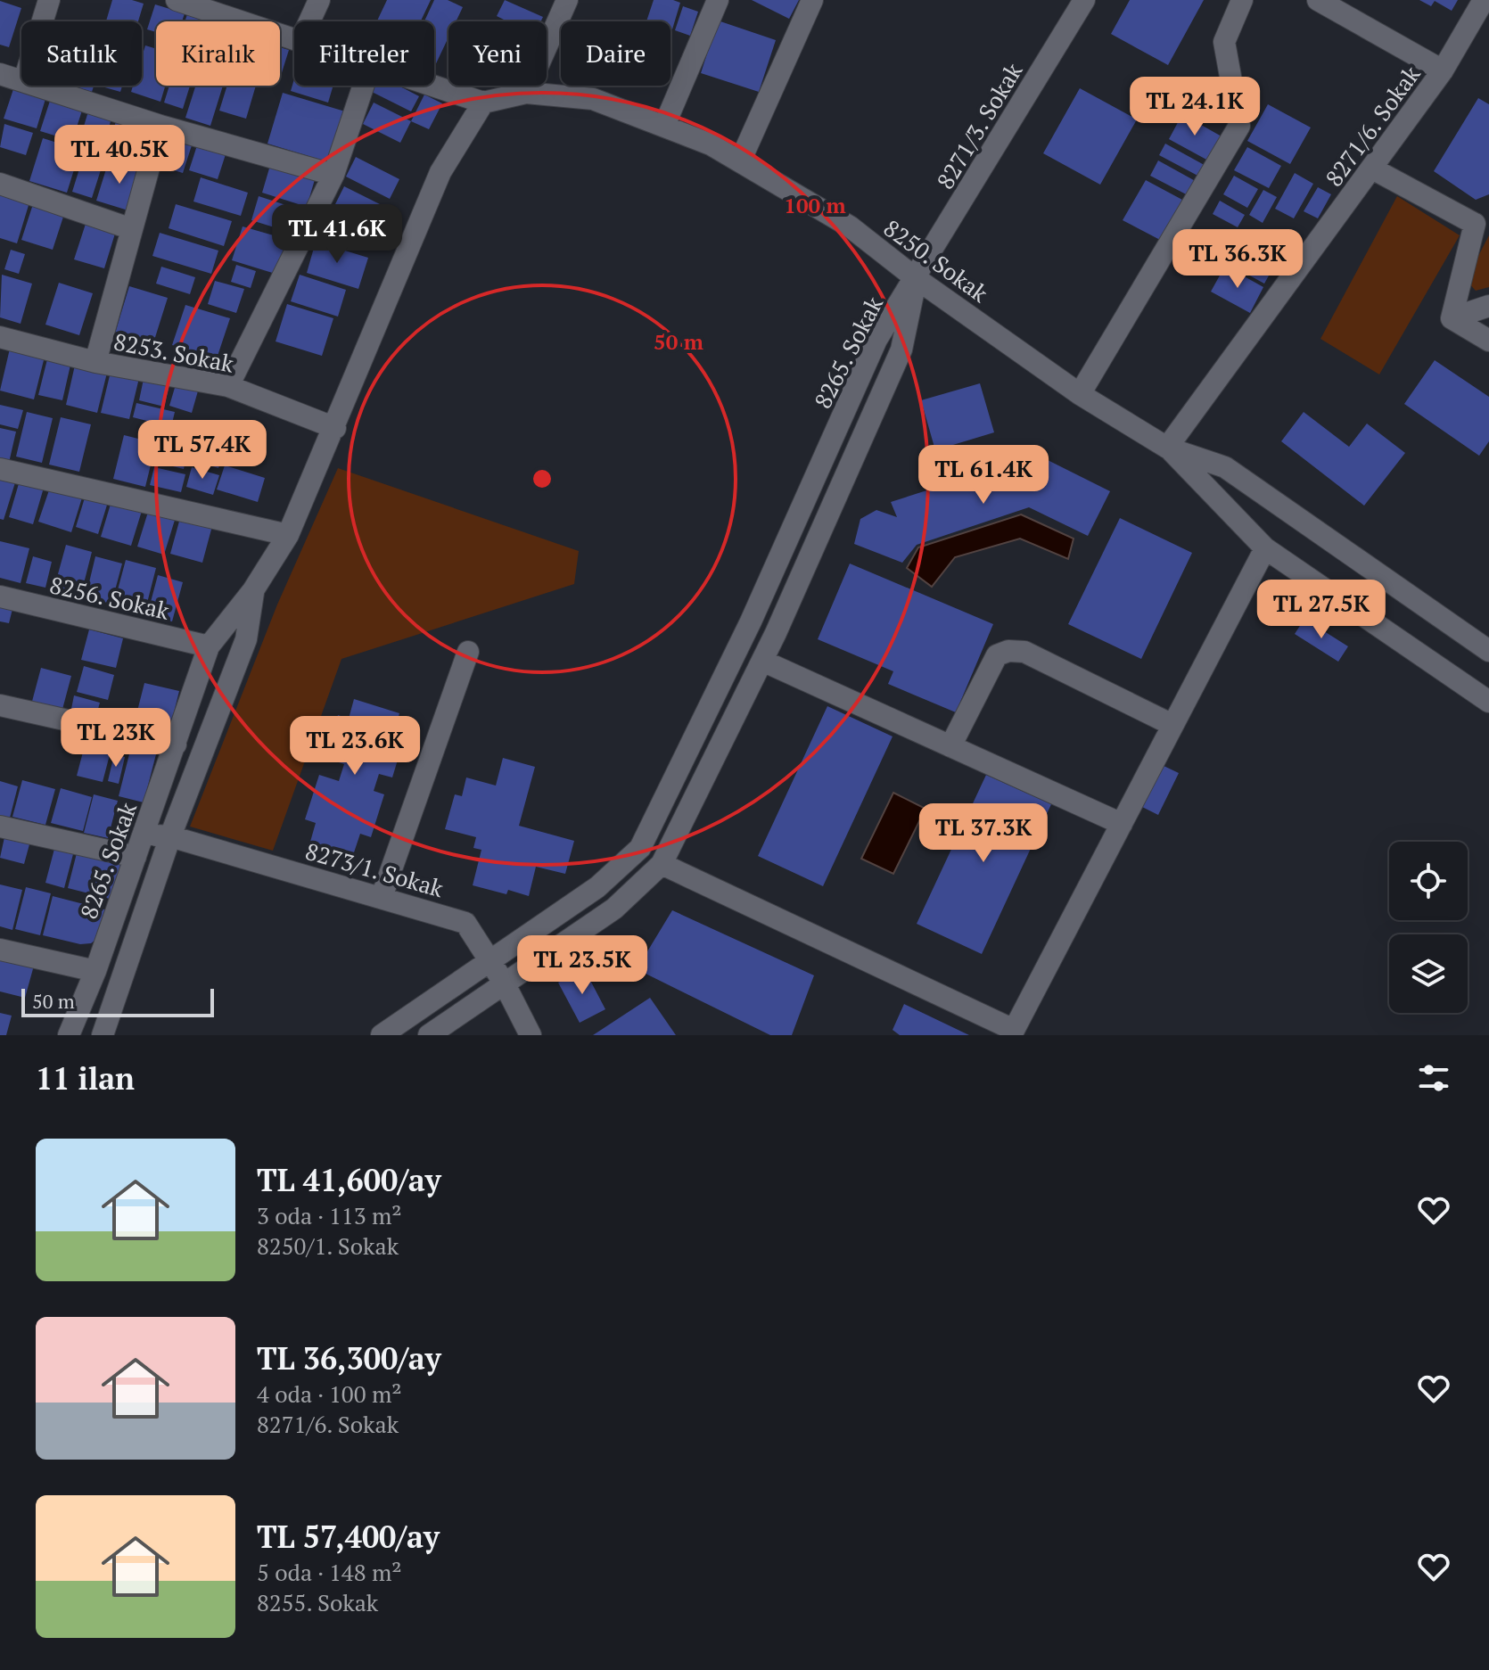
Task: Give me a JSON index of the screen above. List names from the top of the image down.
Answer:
{
  "streets": {
    "street": [
      "8271/3. Sokak",
      "8271/6. Sokak",
      "8250. Sokak",
      "8253. Sokak",
      "8265. Sokak",
      "8256. Sokak",
      "8273/1. Sokak"
    ]
  },
  "crossings": [
    ["8271/3. Sokak", "8250. Sokak"],
    ["8271/3. Sokak", "8265. Sokak"],
    ["8271/6. Sokak", "8250. Sokak"],
    ["8250. Sokak", "8265. Sokak"],
    ["8253. Sokak", "8265. Sokak"],
    ["8265. Sokak", "8256. Sokak"],
    ["8265. Sokak", "8273/1. Sokak"]
  ],
  "scale_bar": "50 m",
  "page": {
    "chip": [
      "Satılık",
      "Kiralık",
      "Filtreler",
      "Yeni",
      "Daire"
    ],
    "price": [
      "TL 24.1K",
      "TL 40.5K",
      "TL 41.6K",
      "TL 36.3K",
      "TL 57.4K",
      "TL 61.4K",
      "TL 27.5K",
      "TL 23K",
      "TL 23.6K",
      "TL 37.3K",
      "TL 23.5K"
    ],
    "scale": "50 m",
    "heading": "11 ilan",
    "list": [
      {
        "name": "TL 41,600/ay",
        "note": "3 oda · 113 m² · 8250/1. Sokak"
      },
      {
        "name": "TL 36,300/ay",
        "note": "4 oda · 100 m² · 8271/6. Sokak"
      },
      {
        "name": "TL 57,400/ay",
        "note": "5 oda · 148 m² · 8255. Sokak"
      }
    ]
  },
  "rings": ["100 m", "50 m"]
}
